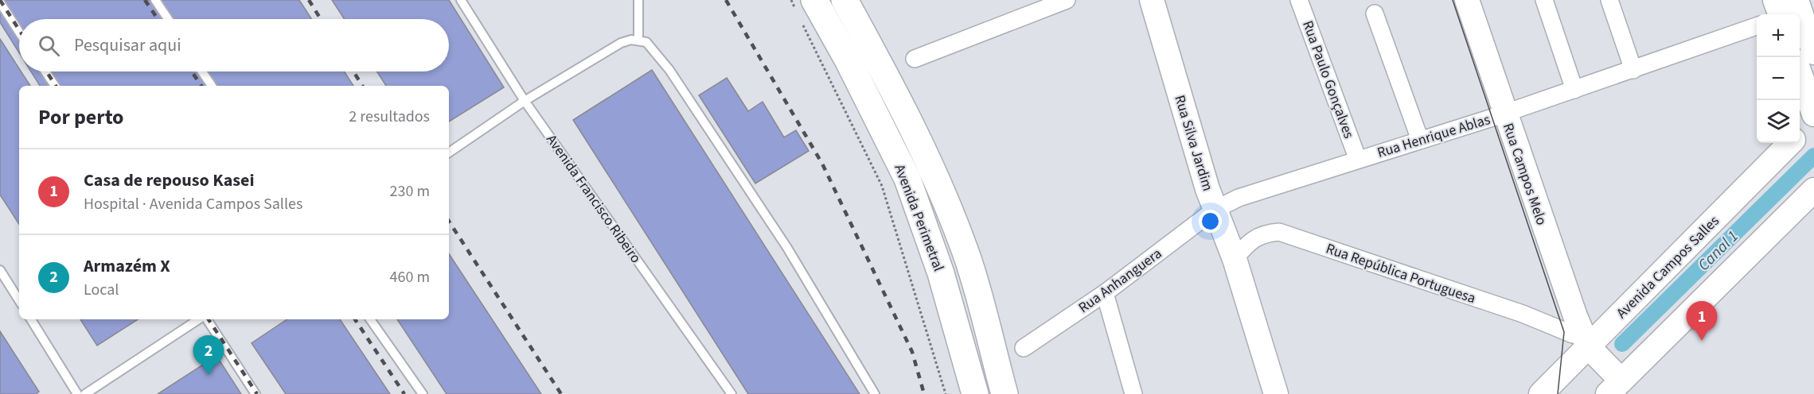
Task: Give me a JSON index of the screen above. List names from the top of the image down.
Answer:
{
  "streets": {
    "main road": ["Avenida Perimetral"],
    "street": [
      "Rua Paulo Gonçalves",
      "Rua Henrique Ablas",
      "Rua Silva Jardim",
      "Rua Campos Melo",
      "Avenida Campos Salles",
      "Rua República Portuguesa",
      "Rua Anhanguera"
    ],
    "lane": ["Avenida Francisco Ribeiro"]
  },
  "crossings": [
    ["Rua Paulo Gonçalves", "Rua Henrique Ablas"],
    ["Rua Henrique Ablas", "Rua Silva Jardim"],
    ["Rua Henrique Ablas", "Rua Campos Melo"],
    ["Rua Henrique Ablas", "Rua Anhanguera"],
    ["Rua Silva Jardim", "Rua República Portuguesa"],
    ["Rua Silva Jardim", "Rua Anhanguera"],
    ["Rua Campos Melo", "Avenida Campos Salles"],
    ["Rua Campos Melo", "Rua República Portuguesa"],
    ["Avenida Campos Salles", "Rua República Portuguesa"]
  ],
  "water": ["Canal 1"],
  "page": {
    "map_buttons": ["+", "−"],
    "search": "Pesquisar aqui",
    "heading": ["Por perto", "2 resultados"],
    "list": [
      {
        "mark": "1",
        "name": "Casa de repouso Kasei",
        "note": "Hospital · Avenida Campos Salles",
        "value": "230 m"
      },
      {
        "mark": "2",
        "name": "Armazém X",
        "note": "Local",
        "value": "460 m"
      }
    ],
    "pins": ["1", "2"]
  }
}
